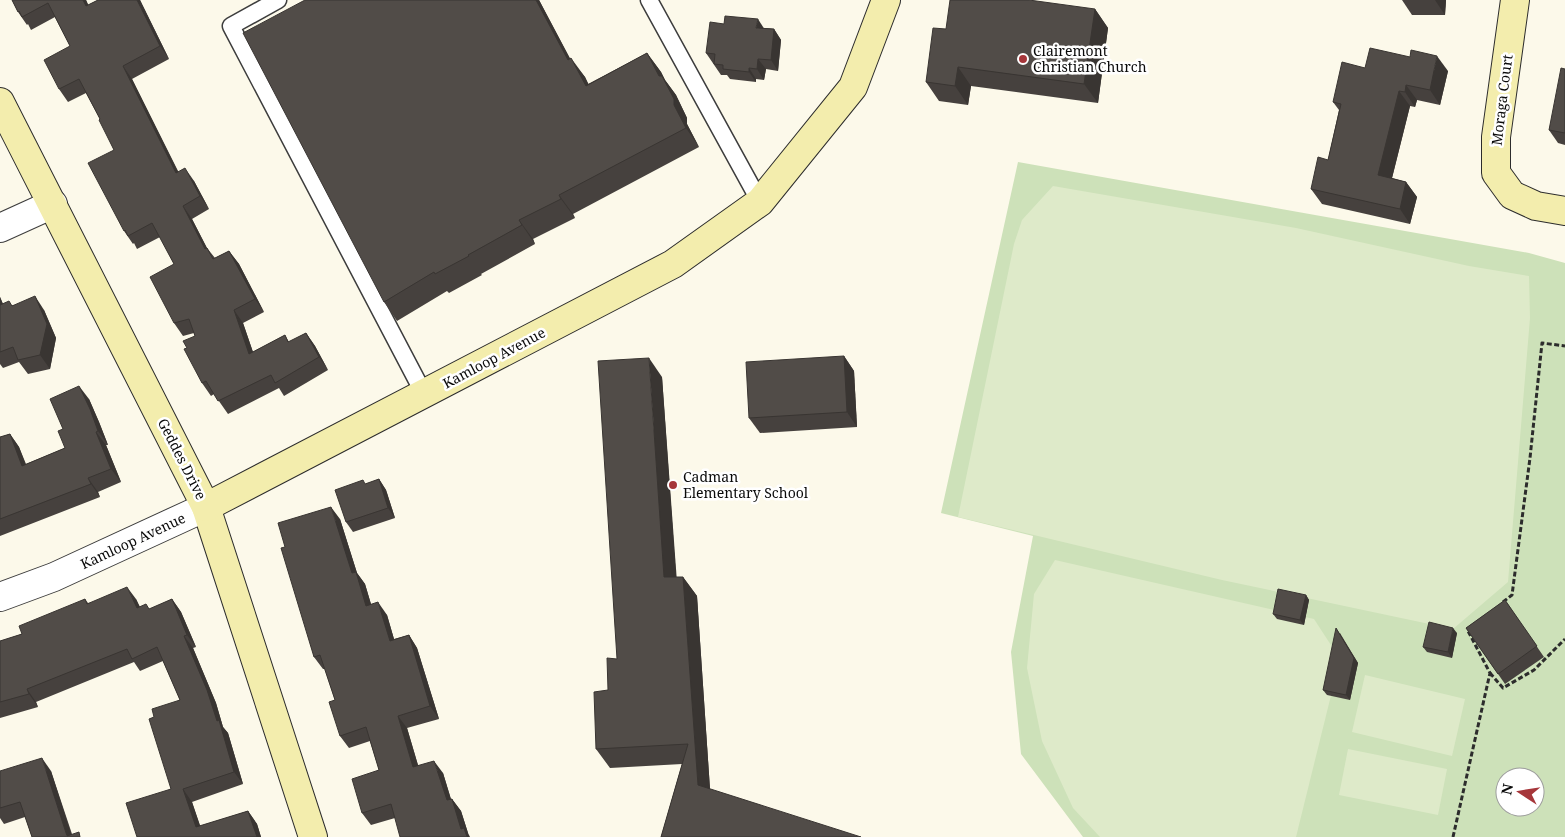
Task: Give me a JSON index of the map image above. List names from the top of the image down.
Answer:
{
  "streets": {
    "street": ["Moraga Court", "Kamloop Avenue", "Geddes Drive"]
  },
  "crossings": [
    ["Kamloop Avenue", "Geddes Drive"]
  ],
  "places": ["Clairemont Christian Church", "Cadman Elementary School"],
  "north": "left"
}
